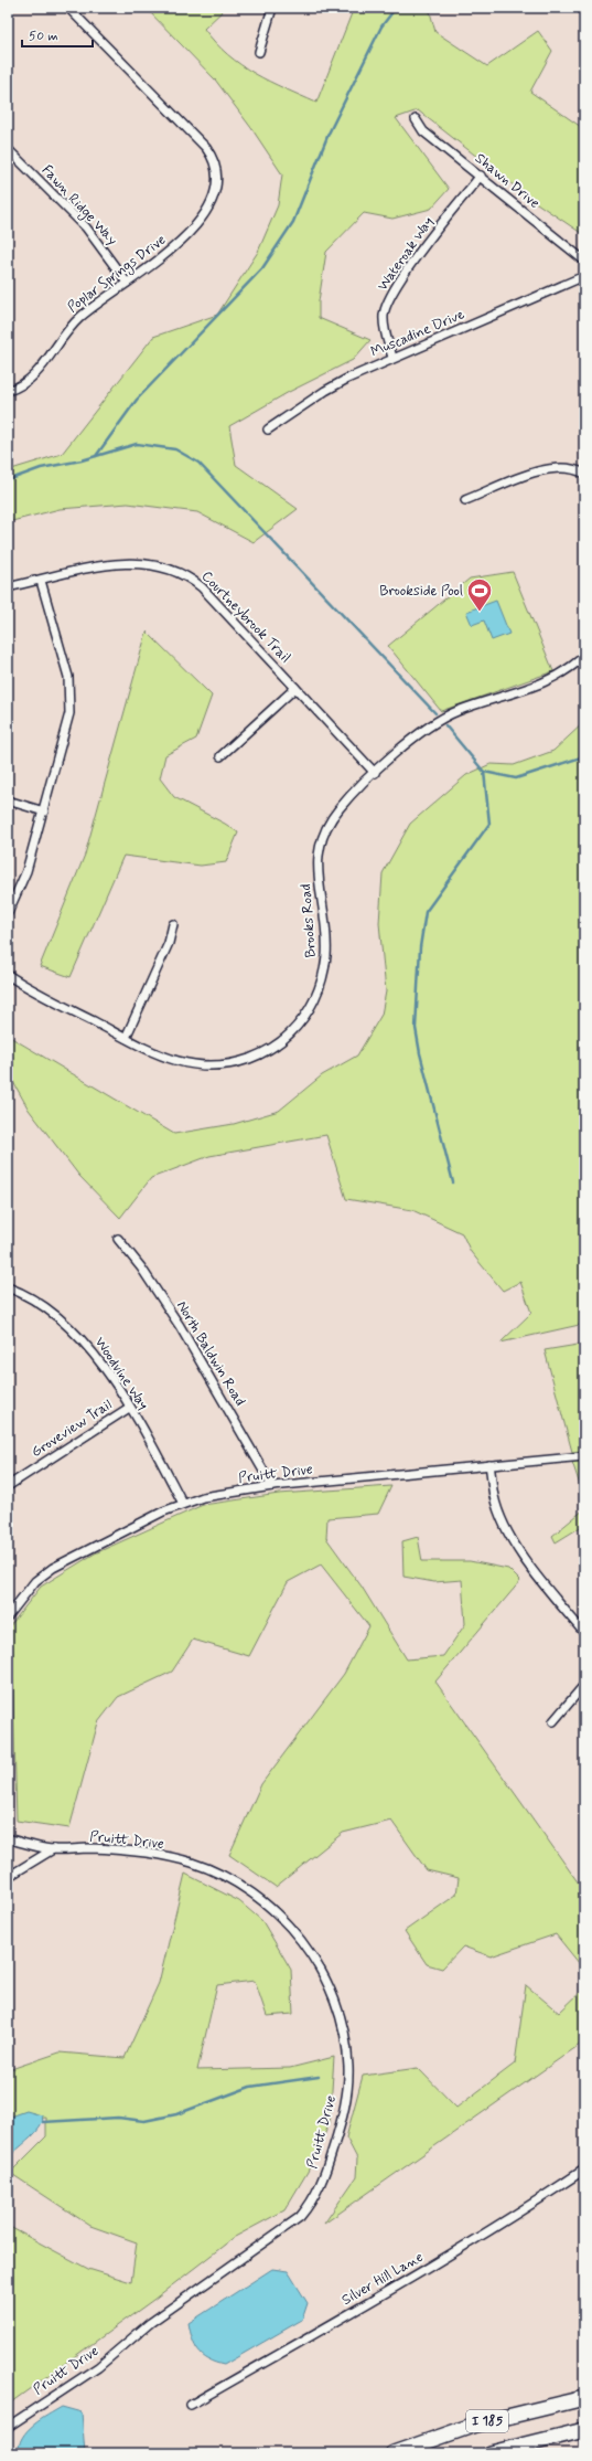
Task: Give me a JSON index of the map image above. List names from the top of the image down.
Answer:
{
  "streets": {
    "highway": ["I 185"],
    "street": [
      "Shawn Drive",
      "Fawn Ridge Way",
      "Wateroak Way",
      "Poplar Springs Drive",
      "Muscadine Drive",
      "Courtneybrook Trail",
      "Brooks Road",
      "North Baldwin Road",
      "Woodvine Way",
      "Groveview Trail",
      "Pruitt Drive",
      "Silver Hill Lane"
    ]
  },
  "crossings": [
    ["Shawn Drive", "Wateroak Way"],
    ["Fawn Ridge Way", "Poplar Springs Drive"],
    ["Wateroak Way", "Muscadine Drive"],
    ["Courtneybrook Trail", "Brooks Road"],
    ["North Baldwin Road", "Pruitt Drive"],
    ["Woodvine Way", "Groveview Trail"],
    ["Woodvine Way", "Pruitt Drive"]
  ],
  "places": {
    "sports": ["Brookside Pool"]
  },
  "scale_bar": "50 m"
}
